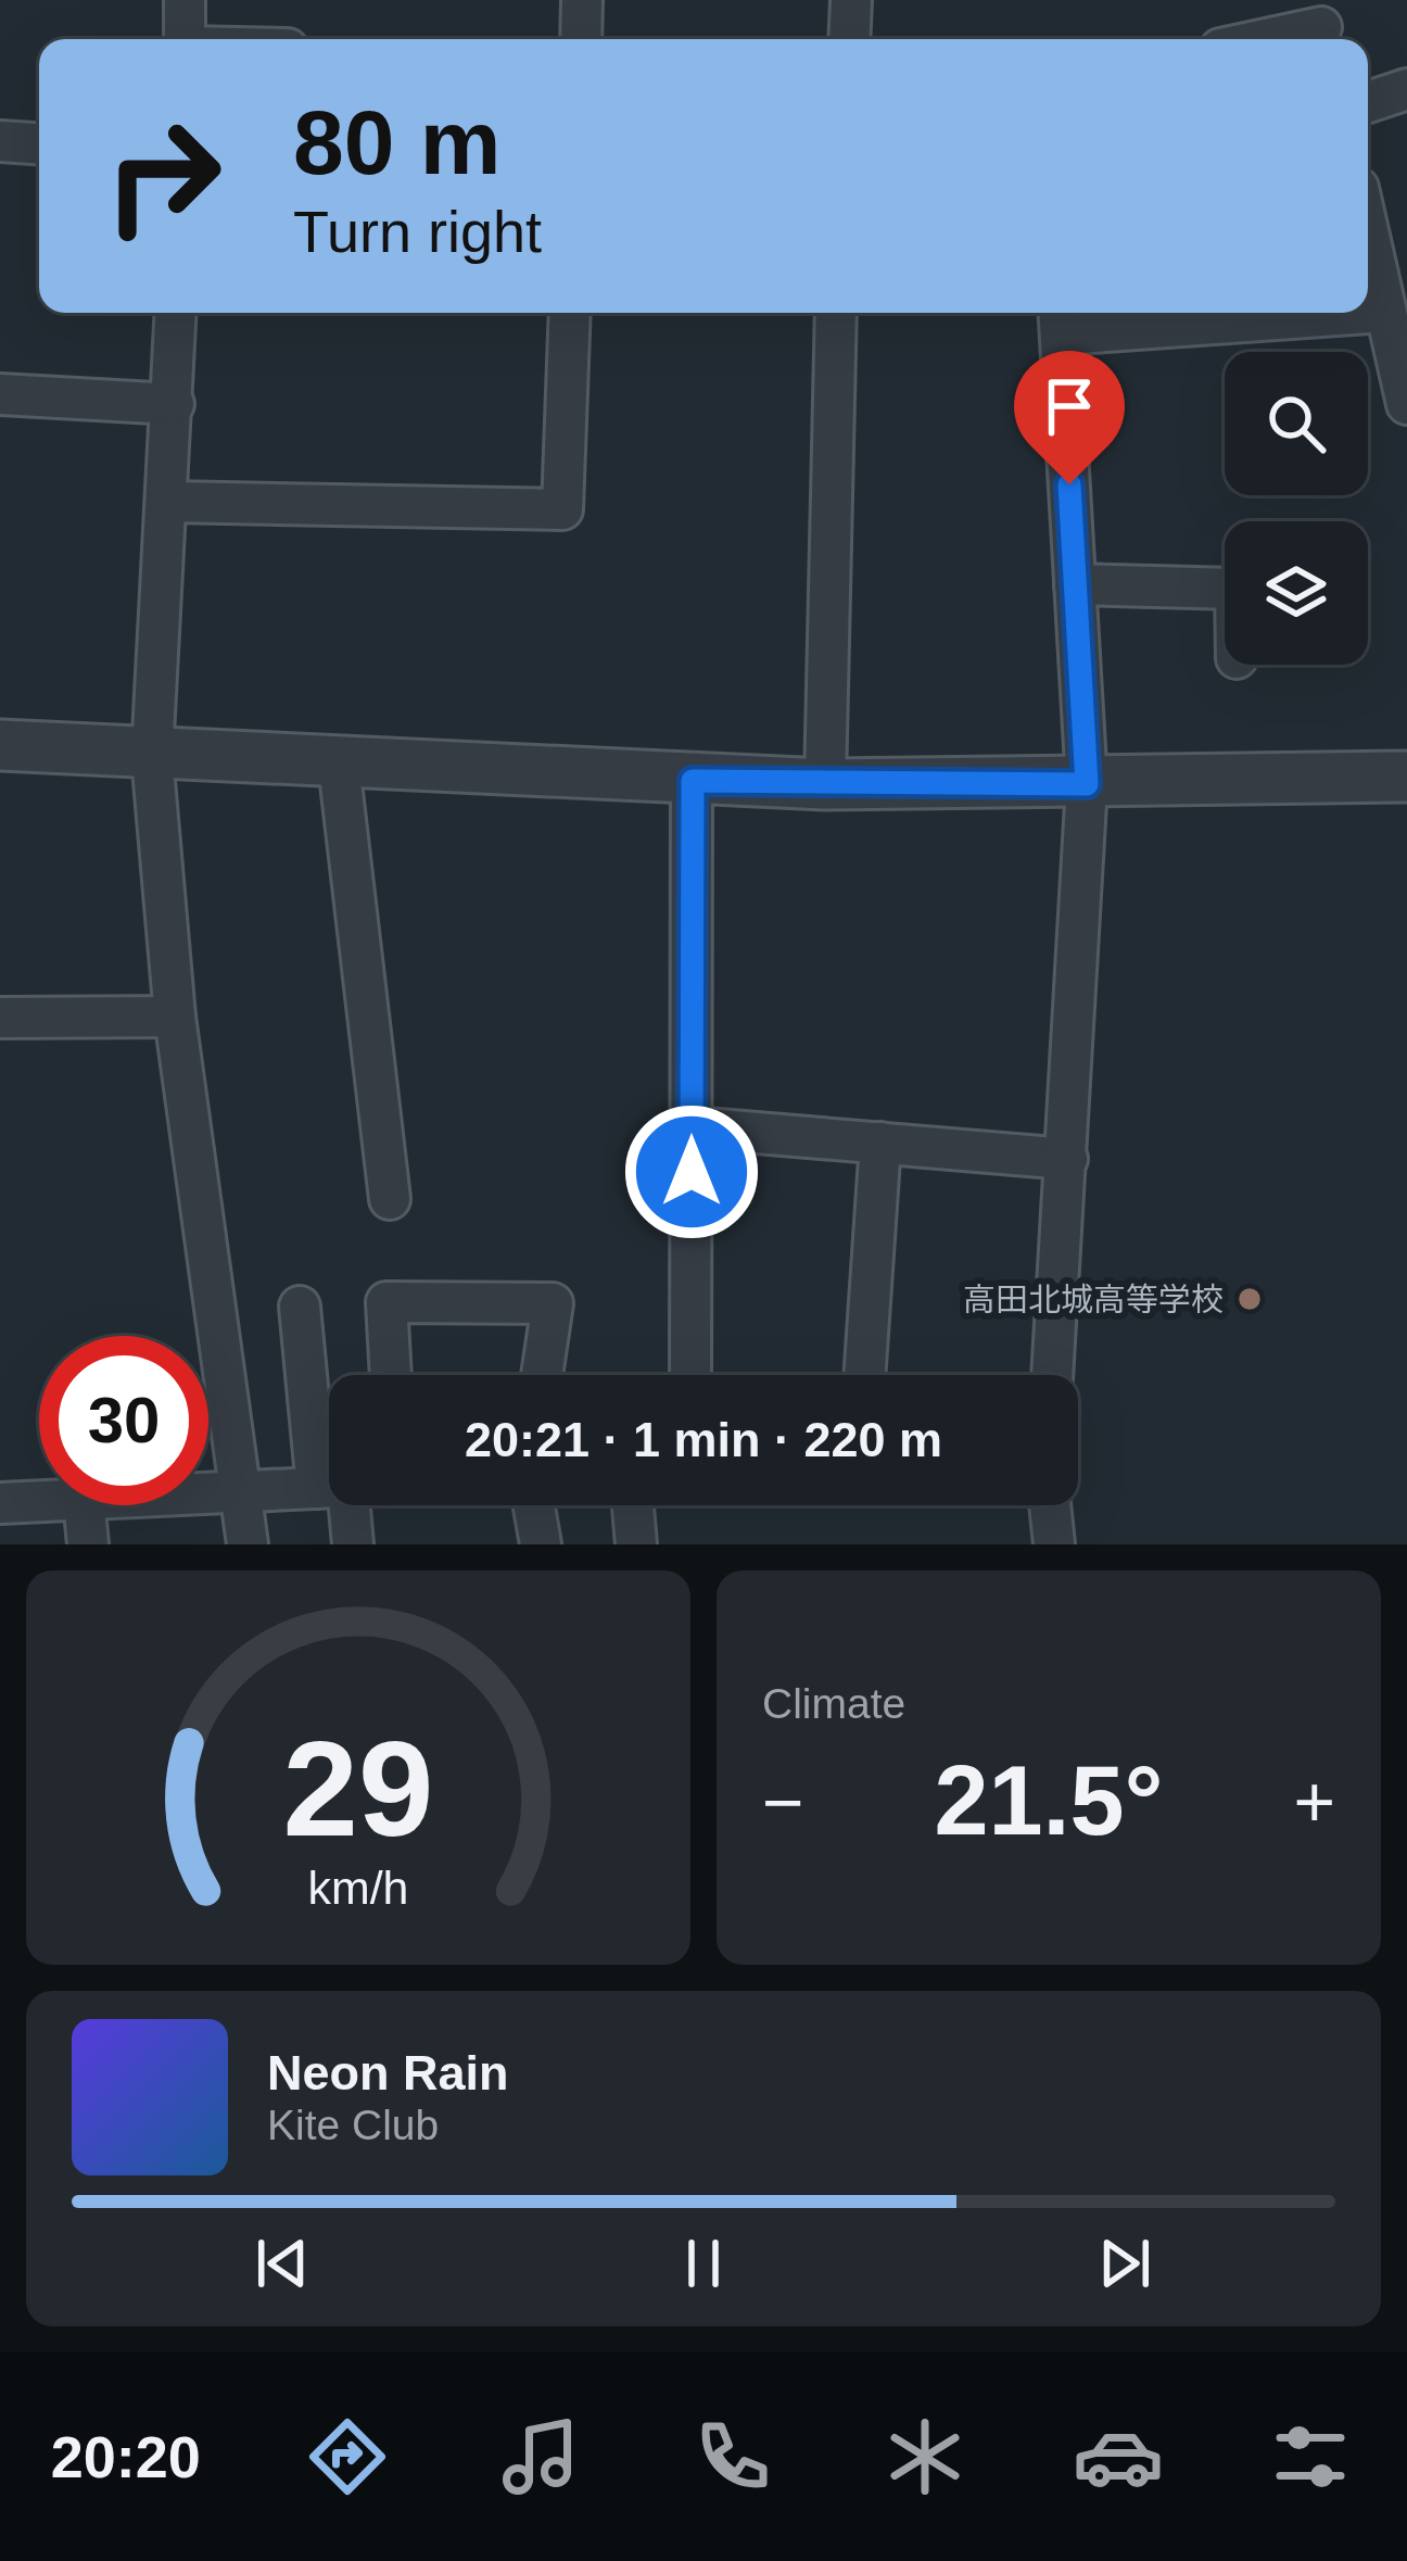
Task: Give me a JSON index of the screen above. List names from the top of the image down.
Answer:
{
  "places": ["高田北城高等学校"],
  "page": {
    "turn": ["80 m", "Turn right"],
    "limit": "30",
    "trip": "20:21 · 1 min · 220 m",
    "tile": "Climate",
    "heat": ["−", "21.5°", "+"],
    "song": ["Neon Rain", "Kite Club"],
    "tabs": "20:20",
    "gauge": ["29", "km/h"]
  }
}
